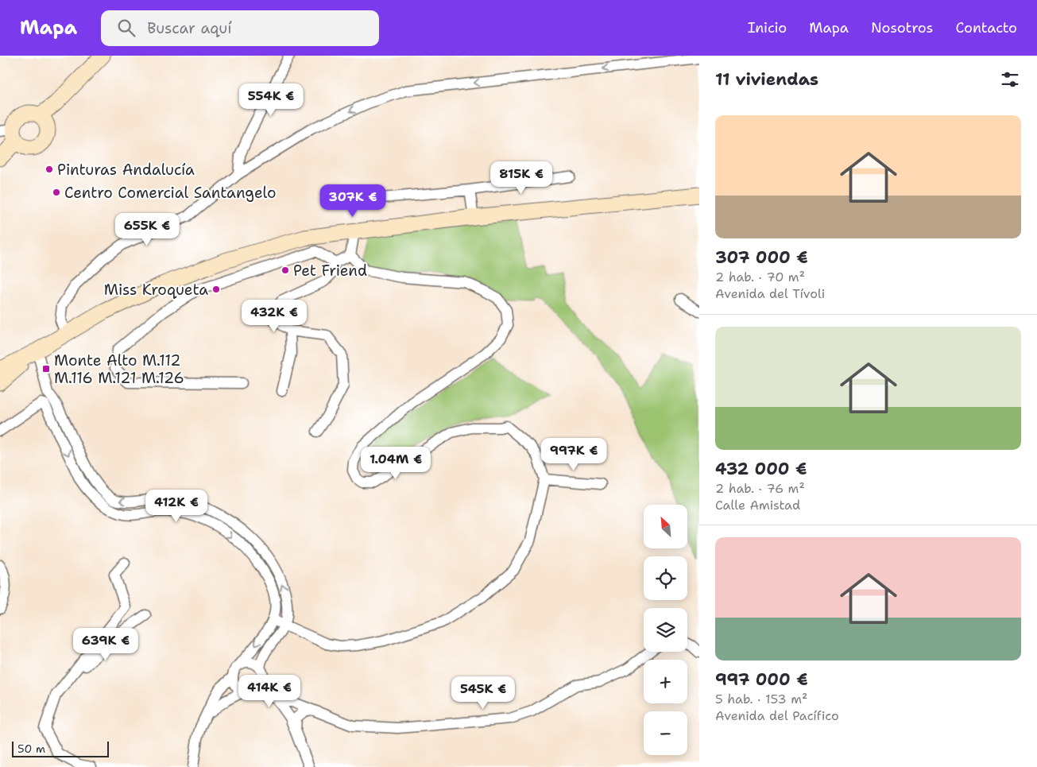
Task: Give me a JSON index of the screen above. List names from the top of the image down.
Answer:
{
  "places": {
    "other": [
      "Pinturas Andalucía",
      "Centro Comercial Santangelo",
      "Pet Friend",
      "Miss Kroqueta"
    ],
    "transit": ["Monte Alto M.112 M.116 M.121 M.126"]
  },
  "scale_bar": "50 m",
  "north": "top left",
  "page": {
    "header": "Mapa",
    "search": "Buscar aquí",
    "nav": [
      "Inicio",
      "Mapa",
      "Nosotros",
      "Contacto"
    ],
    "heading": "11 viviendas",
    "price": [
      "554K €",
      "815K €",
      "307K €",
      "655K €",
      "432K €",
      "997K €",
      "1.04M €",
      "412K €",
      "639K €",
      "414K €",
      "545K €"
    ],
    "list": [
      {
        "name": "307 000 €",
        "note": "2 hab. · 70 m² · Avenida del Tívoli"
      },
      {
        "name": "432 000 €",
        "note": "2 hab. · 76 m² · Calle Amistad"
      },
      {
        "name": "997 000 €",
        "note": "5 hab. · 153 m² · Avenida del Pacífico"
      }
    ],
    "map_buttons": ["+", "−"],
    "scale": "50 m"
  }
}
